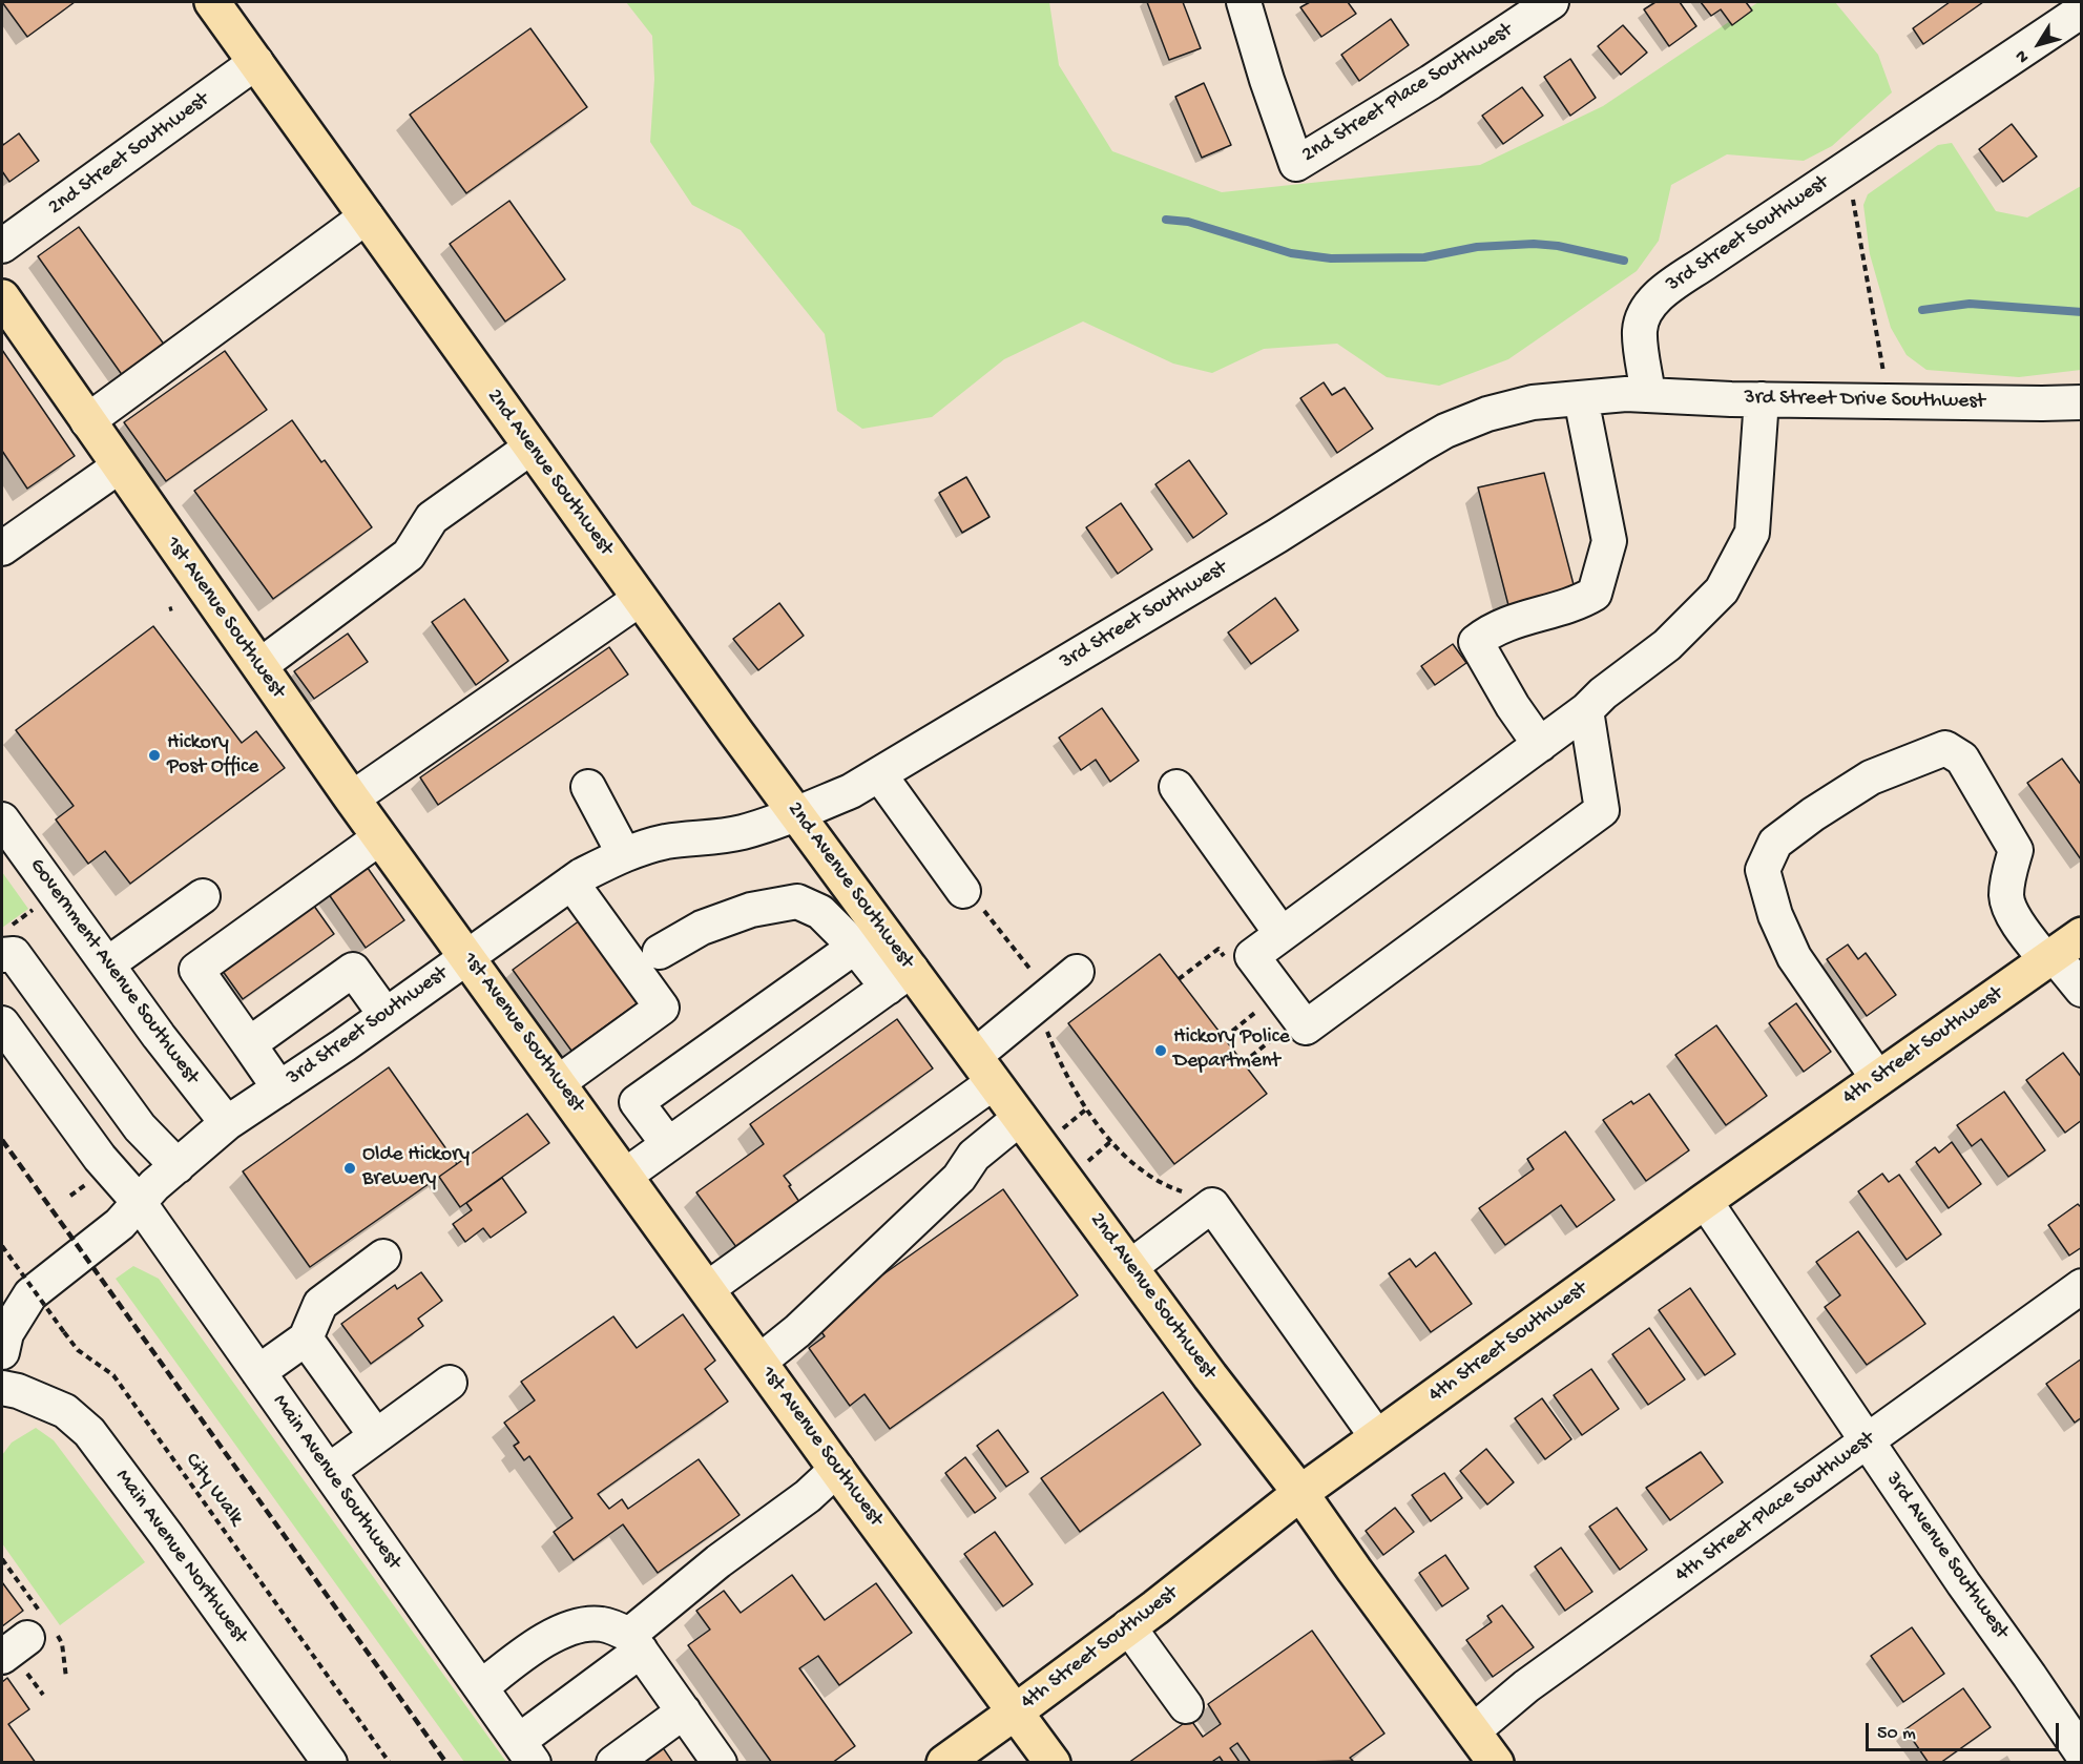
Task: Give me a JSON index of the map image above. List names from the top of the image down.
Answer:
{
  "streets": {
    "main road": ["2nd Avenue Southwest", "1st Avenue Southwest", "4th Street Southwest"],
    "street": [
      "2nd Street Place Southwest",
      "2nd Street Southwest",
      "3rd Street Southwest",
      "3rd Street Drive Southwest",
      "Government Avenue Southwest",
      "Main Avenue Southwest",
      "4th Street Place Southwest",
      "3rd Avenue Southwest",
      "Main Avenue Northwest"
    ],
    "path": ["City Walk"]
  },
  "crossings": [
    ["2nd Street Southwest", "2nd Avenue Southwest"],
    ["3rd Street Southwest", "3rd Street Drive Southwest"],
    ["3rd Street Southwest", "2nd Avenue Southwest"],
    ["3rd Street Southwest", "1st Avenue Southwest"],
    ["3rd Street Southwest", "Government Avenue Southwest"],
    ["3rd Street Southwest", "Main Avenue Southwest"],
    ["2nd Avenue Southwest", "4th Street Southwest"],
    ["2nd Avenue Southwest", "4th Street Place Southwest"],
    ["1st Avenue Southwest", "4th Street Southwest"],
    ["4th Street Southwest", "3rd Avenue Southwest"],
    ["4th Street Place Southwest", "3rd Avenue Southwest"]
  ],
  "places": ["Hickory Post Office", "Hickory Police Department", "Olde Hickory Brewery"],
  "scale_bar": "50 m",
  "north": "bottom left"
}
